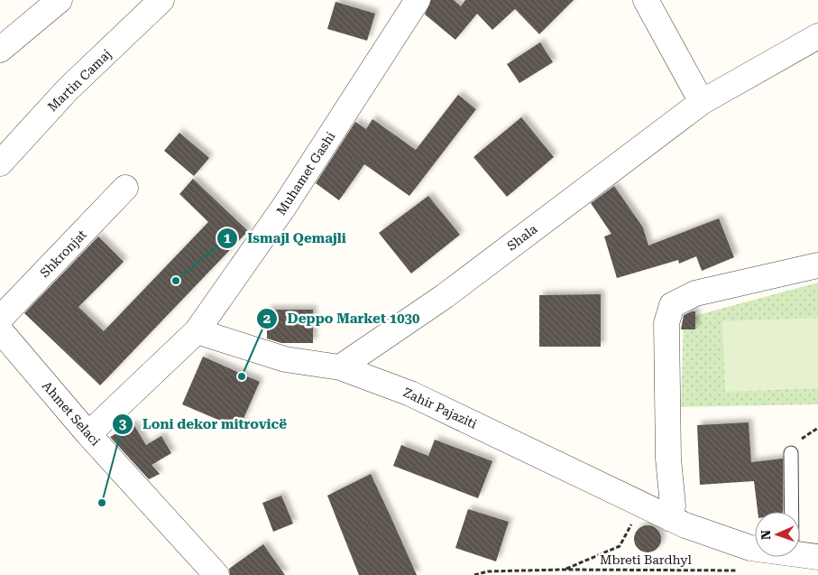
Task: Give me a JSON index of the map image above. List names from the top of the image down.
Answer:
{
  "streets": {
    "street": [
      "Martin Camaj",
      "Muhamet Gashi",
      "Shala",
      "Shkronjat",
      "Zahir Pajaziti",
      "Ahmet Selaci"
    ],
    "path": ["Mbreti Bardhyl"]
  },
  "crossings": [
    ["Muhamet Gashi", "Zahir Pajaziti"],
    ["Muhamet Gashi", "Ahmet Selaci"],
    ["Shala", "Zahir Pajaziti"]
  ],
  "places": ["Ismajl Qemajli", "Deppo Market 1030", "Loni dekor mitrovicë"],
  "north": "left"
}
